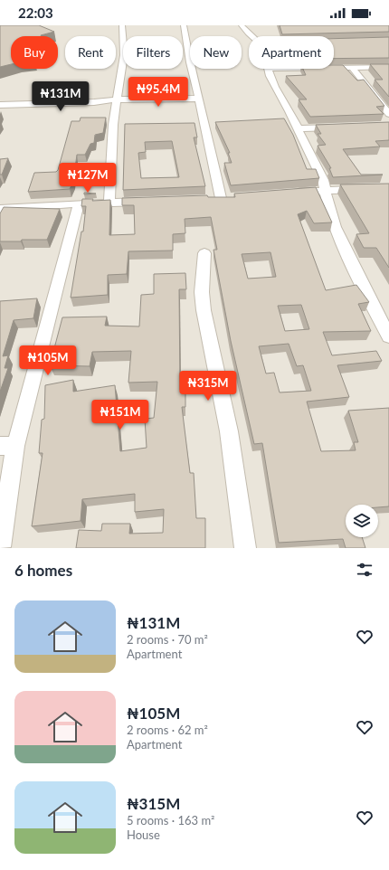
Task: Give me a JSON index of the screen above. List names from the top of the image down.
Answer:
{
  "page": {
    "status": "22:03",
    "chip": [
      "Buy",
      "Rent",
      "Filters",
      "New",
      "Apartment"
    ],
    "price": [
      "₦95.4M",
      "₦131M",
      "₦127M",
      "₦105M",
      "₦315M",
      "₦151M"
    ],
    "heading": "6 homes",
    "list": [
      {
        "name": "₦131M",
        "note": "2 rooms · 70 m² · Apartment"
      },
      {
        "name": "₦105M",
        "note": "2 rooms · 62 m² · Apartment"
      },
      {
        "name": "₦315M",
        "note": "5 rooms · 163 m² · House"
      }
    ]
  }
}
